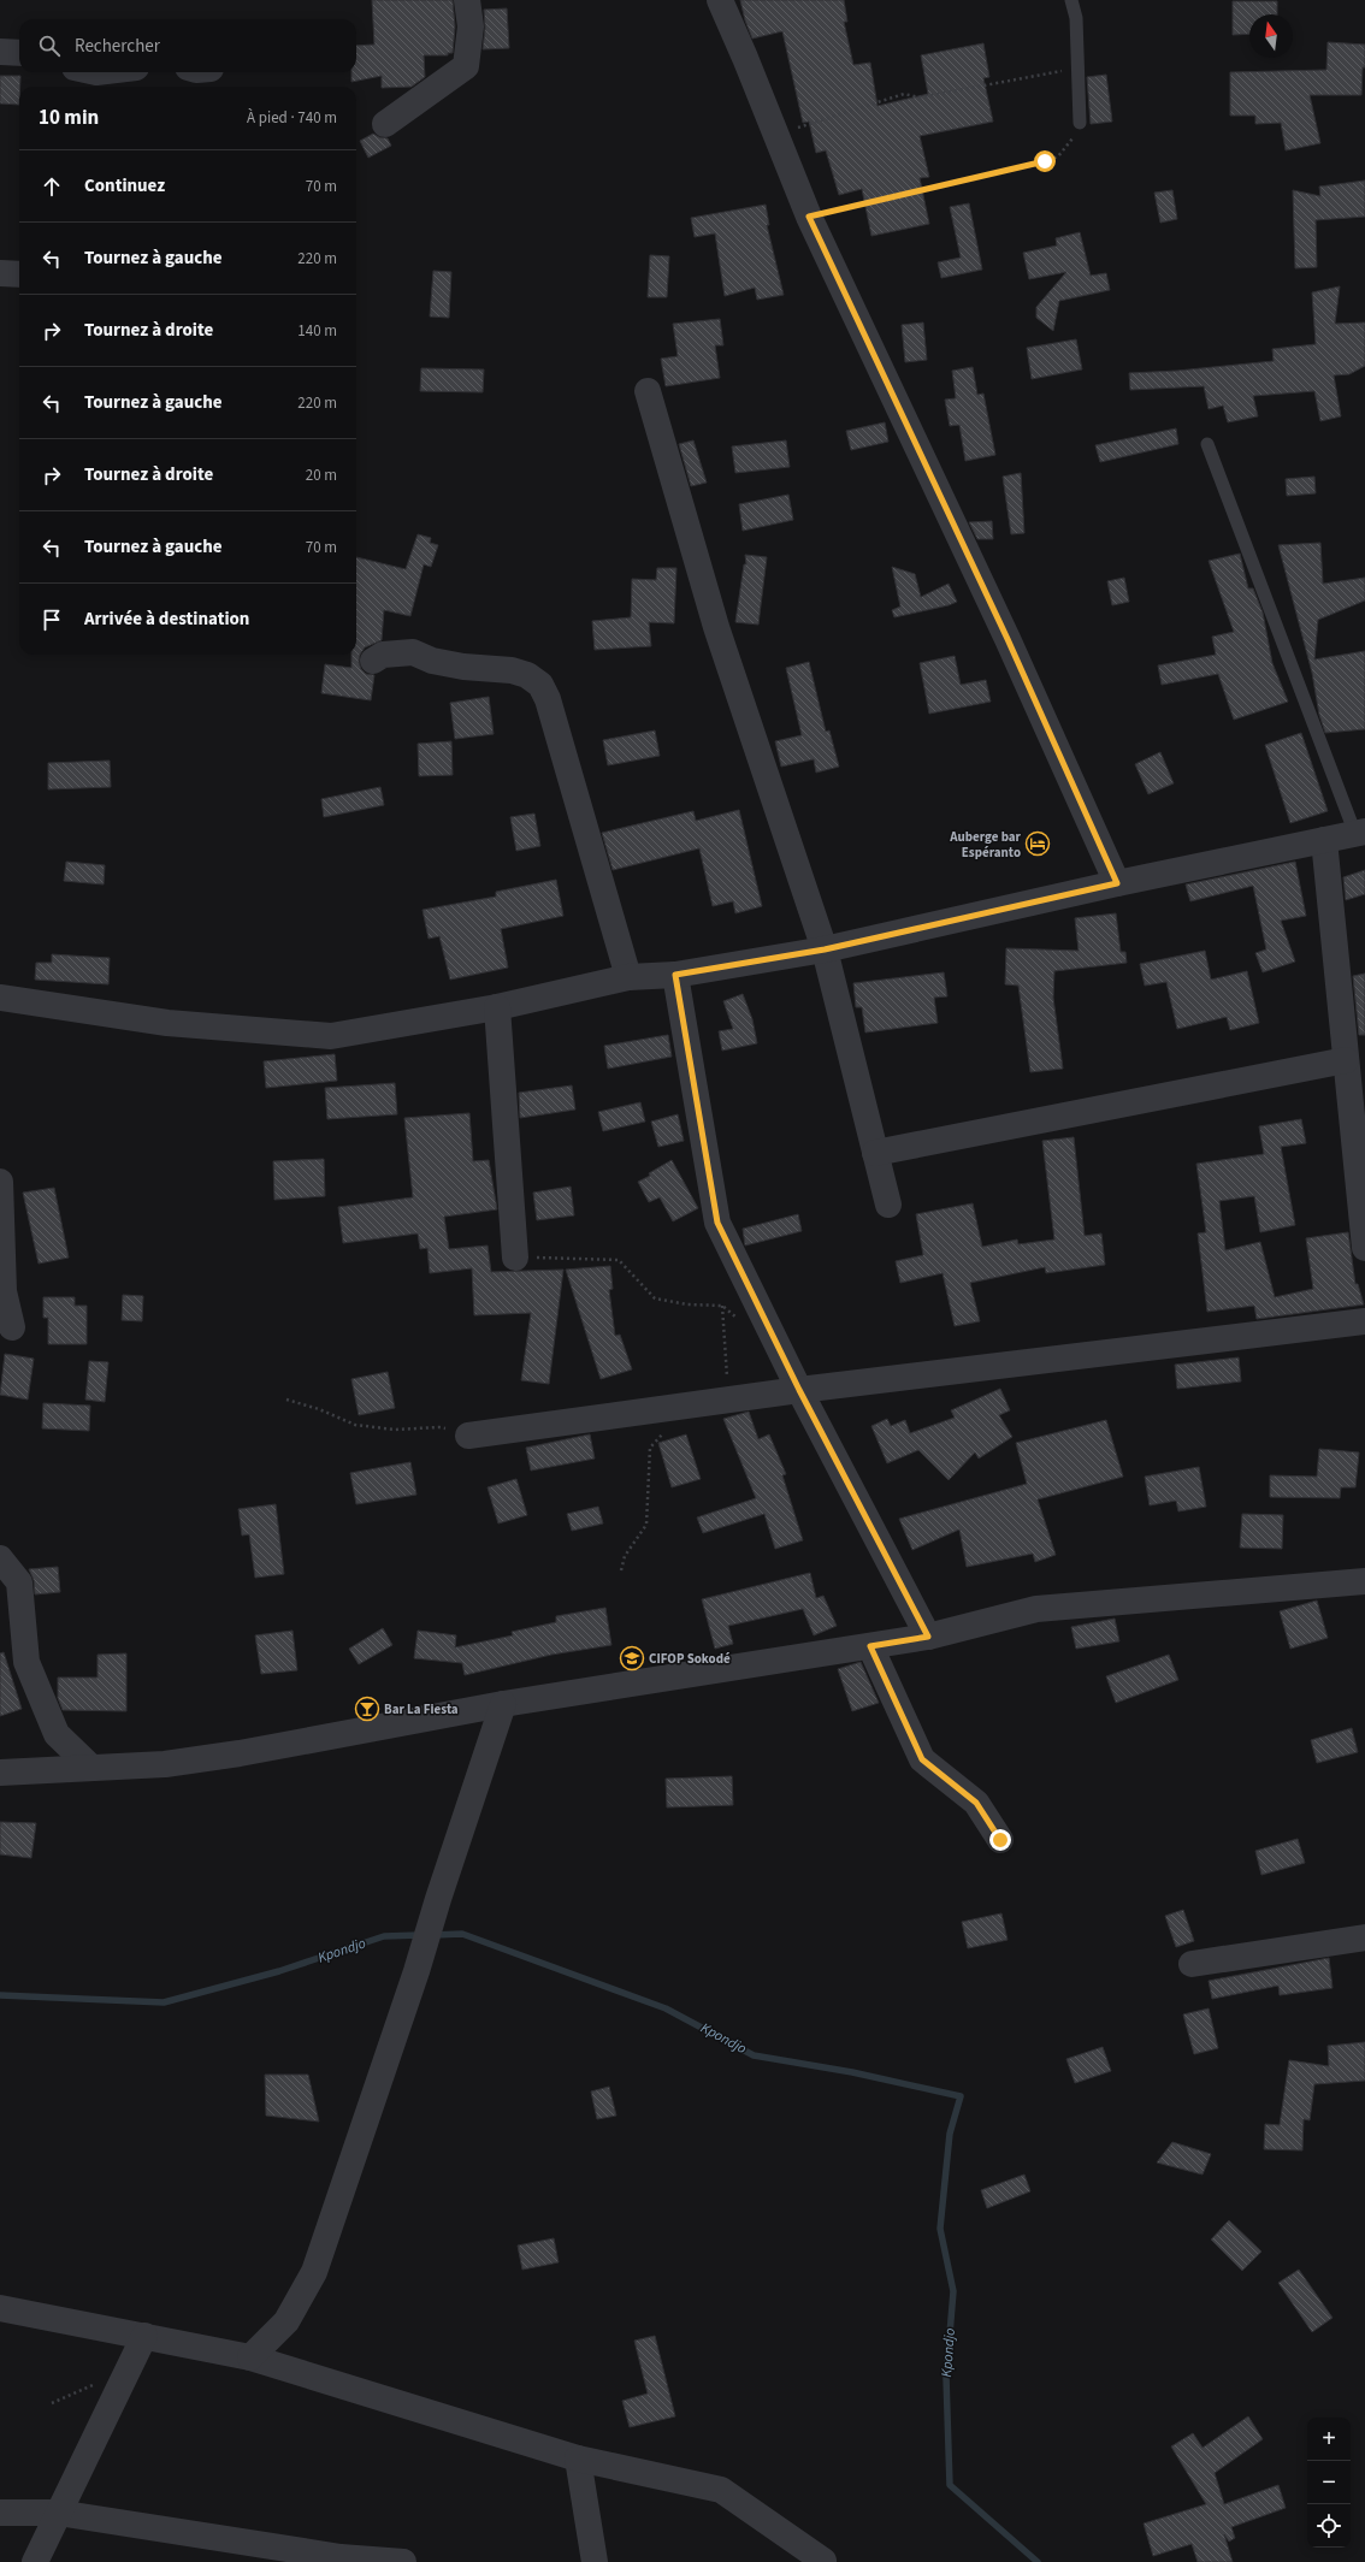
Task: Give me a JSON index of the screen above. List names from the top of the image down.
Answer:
{
  "water": ["Kpondjo"],
  "places": {
    "hotel": ["Auberge bar Espéranto"],
    "school or university": ["CIFOP Sokodé"],
    "bar": ["Bar La Fiesta"]
  },
  "north": "top",
  "page": {
    "search": "Rechercher",
    "heading": ["10 min", "À pied · 740 m"],
    "list": [
      ["Continuez", "70 m"],
      ["Tournez à gauche", "220 m"],
      ["Tournez à droite", "140 m"],
      ["Tournez à gauche", "220 m"],
      ["Tournez à droite", "20 m"],
      ["Tournez à gauche", "70 m"],
      "Arrivée à destination"
    ],
    "map_buttons": ["+", "−"]
  }
}
